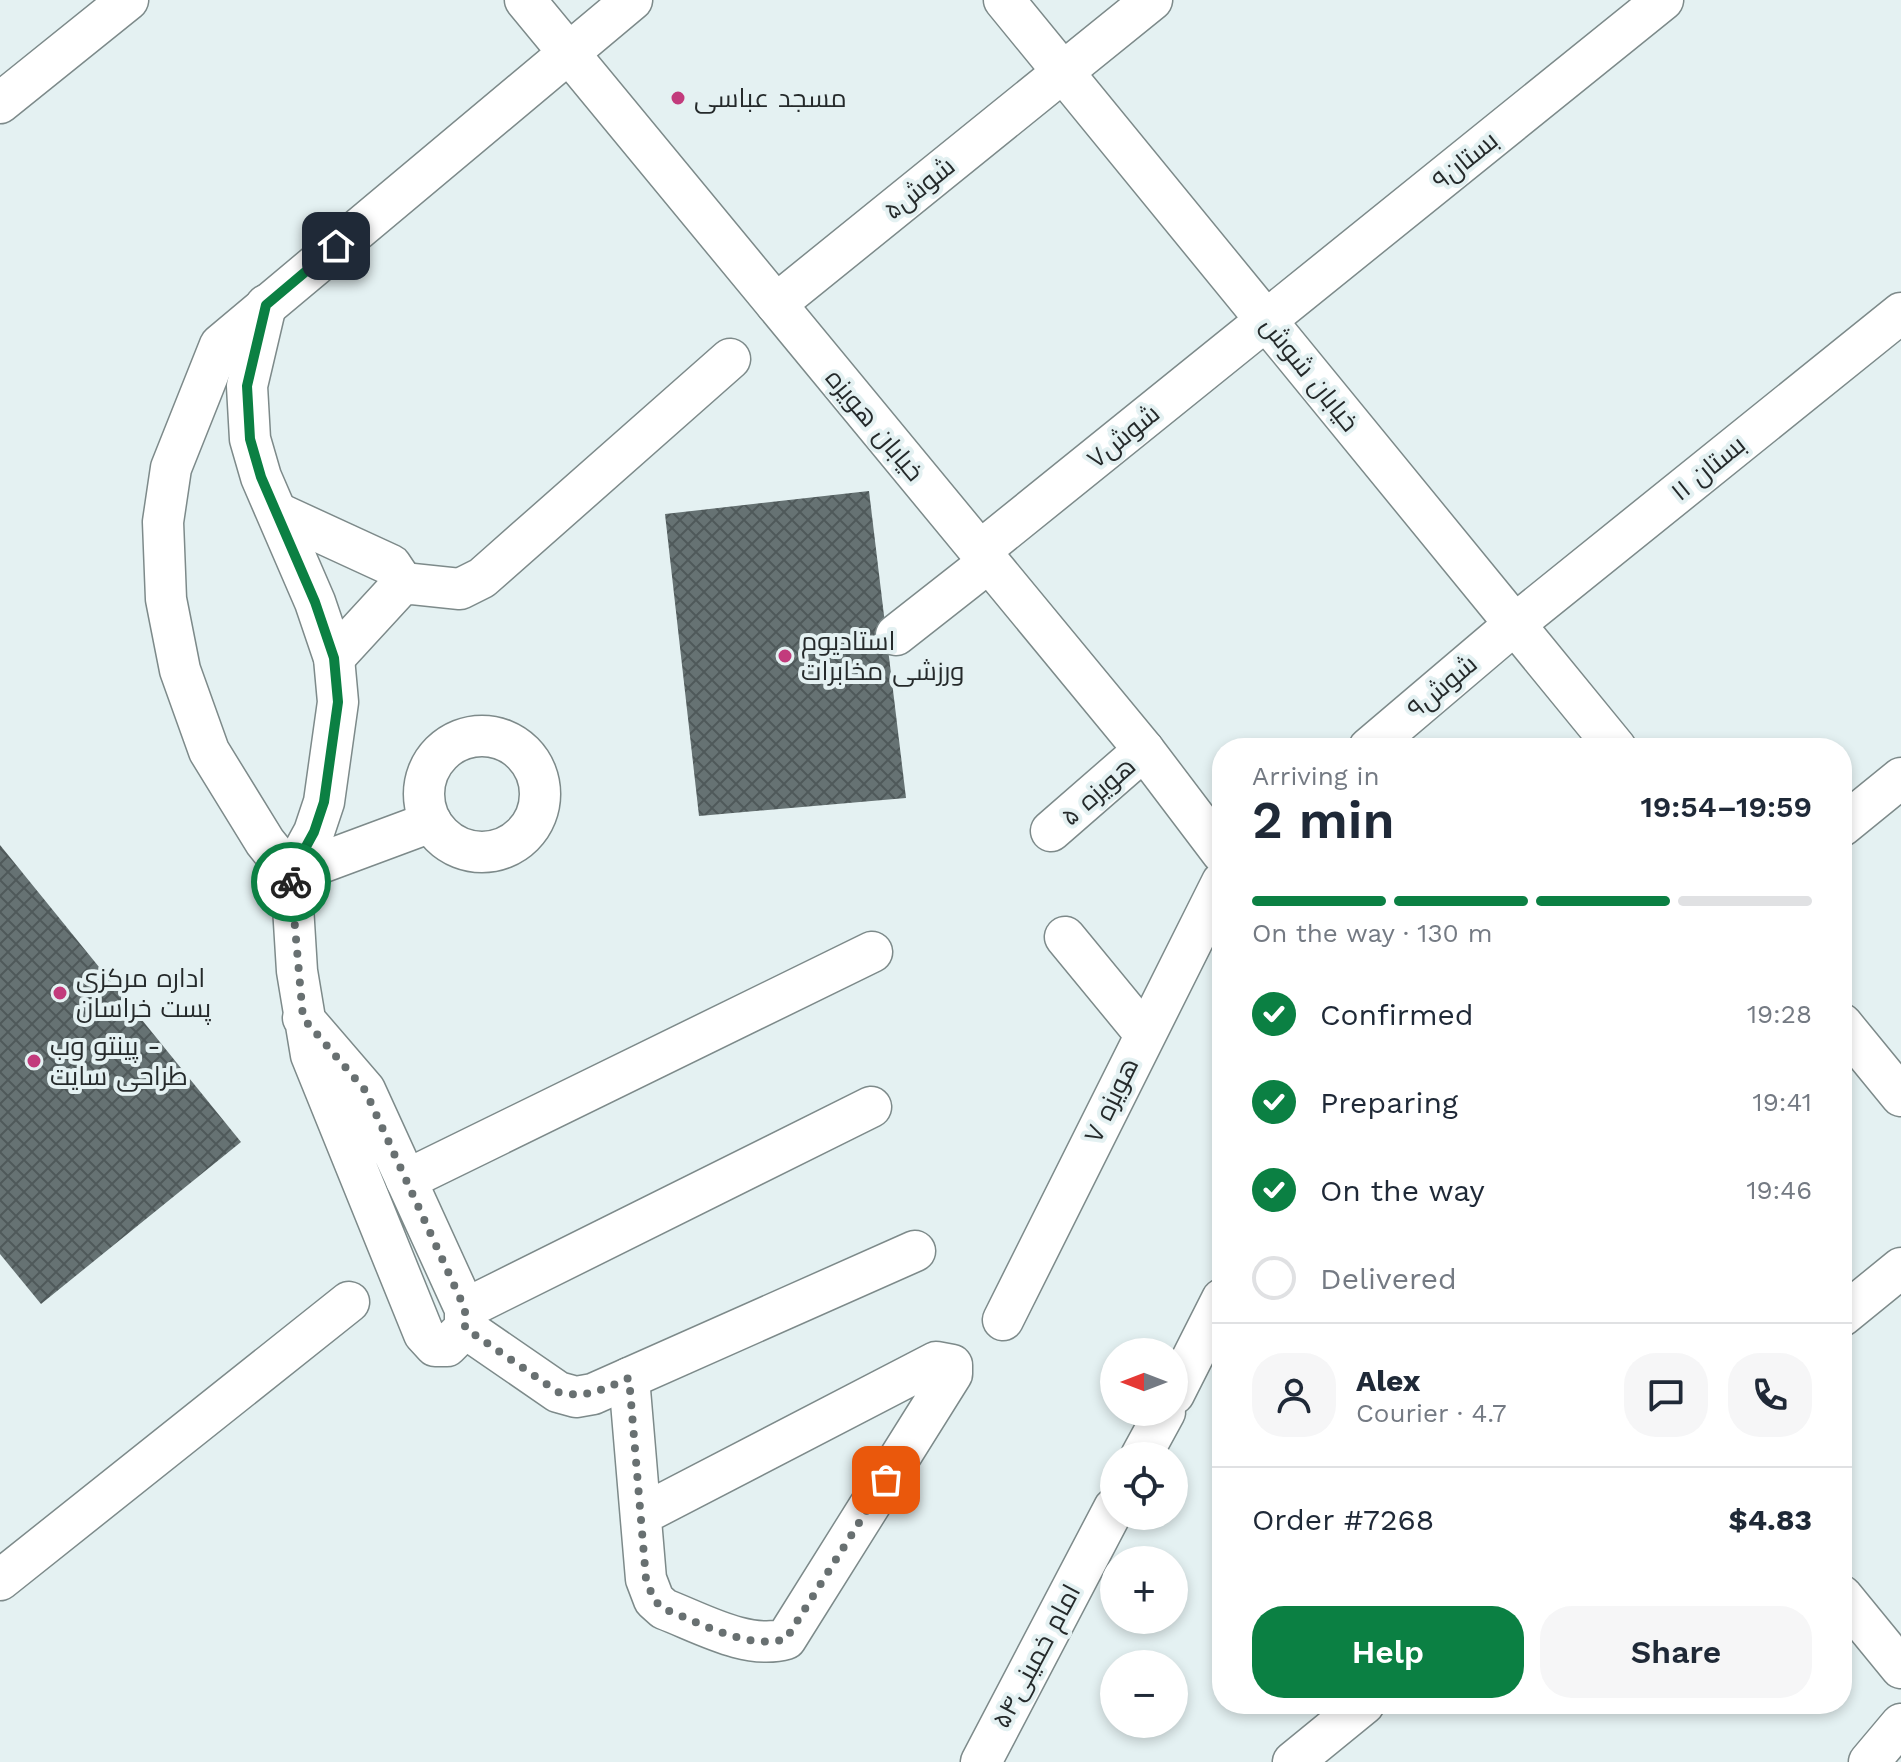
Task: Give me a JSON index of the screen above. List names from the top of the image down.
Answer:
{
  "streets": {
    "street": [
      "بستان۹",
      "شوش۵",
      "خیابان شوش",
      "خیابان هویزه",
      "شوش۷",
      "بستان ۱۱",
      "شوش۹",
      "هویزه ۵",
      "هویزه ۷",
      "امام خمینی۵۴"
    ]
  },
  "crossings": [
    ["بستان۹", "خیابان شوش"],
    ["بستان۹", "شوش۷"],
    ["شوش۵", "خیابان شوش"],
    ["شوش۵", "خیابان هویزه"],
    ["خیابان شوش", "شوش۷"],
    ["خیابان شوش", "بستان ۱۱"],
    ["خیابان شوش", "شوش۹"],
    ["خیابان هویزه", "شوش۷"],
    ["خیابان هویزه", "هویزه ۵"],
    ["بستان ۱۱", "شوش۹"]
  ],
  "places": [
    "مسجد عباسی",
    "استادیوم ورزشی مخابرات",
    "اداره مرکزی پست خراسان",
    "پینتو وب - طراحی سایت"
  ],
  "north": "left",
  "page": {
    "heading": ["2 min", "Arriving in", "19:54–19:59"],
    "panel": [
      "Alex",
      "Courier · 4.7",
      "Order #7268",
      "$4.83"
    ],
    "bar": "On the way · 130 m",
    "list": [
      ["Confirmed", "19:28"],
      ["Preparing", "19:41"],
      ["On the way", "19:46"],
      "Delivered"
    ],
    "map_buttons": ["+", "−"],
    "buttons": ["Help", "Share"]
  }
}
